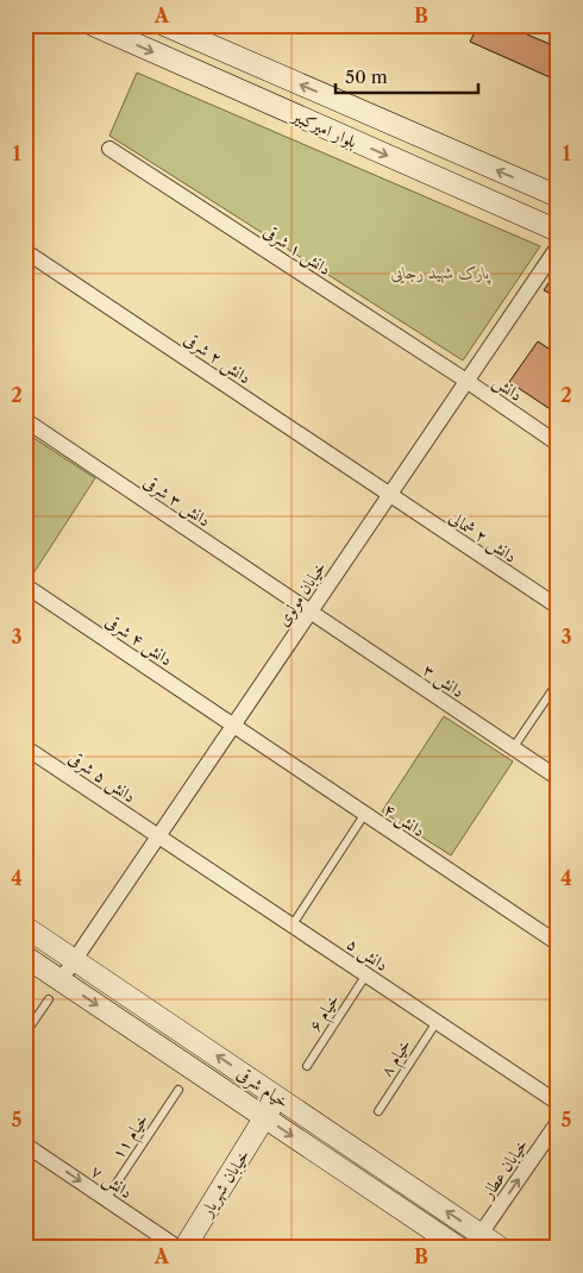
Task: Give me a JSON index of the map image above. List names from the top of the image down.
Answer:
{
  "streets": {
    "street": [
      "بلوار امیرکبیر",
      "دانش ۱ شرقی",
      "دانش ۲ شرقی",
      "دانش",
      "دانش ۳ شرقی",
      "دانش ۲ شمالی",
      "خیابان مولوی",
      "دانش ۴ شرقی",
      "دانش ۳",
      "دانش ۵ شرقی",
      "دانش ۴",
      "دانش ۵",
      "خیام شرقی",
      "خیابان عطار",
      "دانش ۷",
      "خیابان شهریار"
    ],
    "lane": ["خیام ۶", "خیام ۸", "خیام ۱۱"]
  },
  "crossings": [
    ["دانش ۱ شرقی", "دانش"],
    ["دانش ۱ شرقی", "خیابان مولوی"],
    ["دانش ۲ شرقی", "دانش ۲ شمالی"],
    ["دانش ۲ شرقی", "خیابان مولوی"],
    ["دانش", "خیابان مولوی"],
    ["دانش ۳ شرقی", "خیابان مولوی"],
    ["دانش ۳ شرقی", "دانش ۳"],
    ["دانش ۲ شمالی", "خیابان مولوی"],
    ["خیابان مولوی", "دانش ۴ شرقی"],
    ["خیابان مولوی", "دانش ۳"],
    ["خیابان مولوی", "دانش ۵ شرقی"],
    ["خیابان مولوی", "دانش ۴"],
    ["خیابان مولوی", "دانش ۵"],
    ["خیابان مولوی", "خیام شرقی"],
    ["دانش ۴ شرقی", "دانش ۴"],
    ["دانش ۵ شرقی", "دانش ۵"],
    ["دانش ۵", "خیام ۶"],
    ["دانش ۵", "خیام ۸"],
    ["خیام شرقی", "خیابان عطار"],
    ["خیام شرقی", "خیابان شهریار"],
    ["خیام ۱۱", "دانش ۷"]
  ],
  "one_way": ["خیابان عطار", "دانش ۷"],
  "parks": ["پارک شهید رجایی"],
  "scale_bar": "50 m",
  "grid": {
    "columns": ["A", "B"],
    "rows": [
      "1",
      "2",
      "3",
      "4",
      "5"
    ]
  }
}
